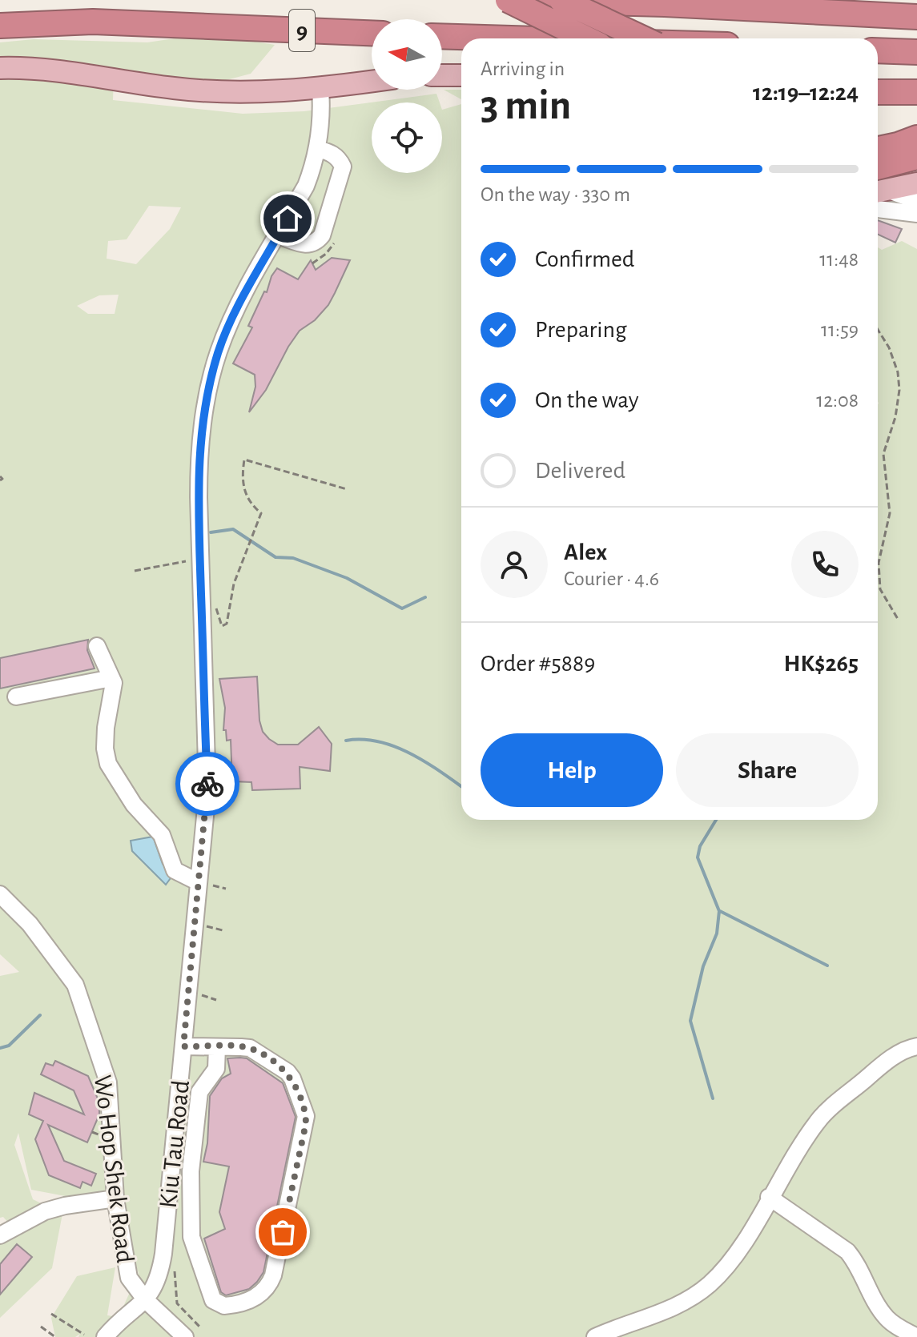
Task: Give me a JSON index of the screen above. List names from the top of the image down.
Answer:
{
  "streets": {
    "highway": ["9"],
    "street": ["Kiu Tau Road", "Wo Hop Shek Road"]
  },
  "crossings": [
    ["Kiu Tau Road", "Wo Hop Shek Road"]
  ],
  "north": "left",
  "page": {
    "heading": ["3 min", "Arriving in", "12:19–12:24"],
    "panel": [
      "Alex",
      "Courier · 4.6",
      "Order #5889",
      "HK$265"
    ],
    "bar": "On the way · 330 m",
    "list": [
      ["Confirmed", "11:48"],
      ["Preparing", "11:59"],
      ["On the way", "12:08"],
      "Delivered"
    ],
    "buttons": ["Help", "Share"]
  }
}
